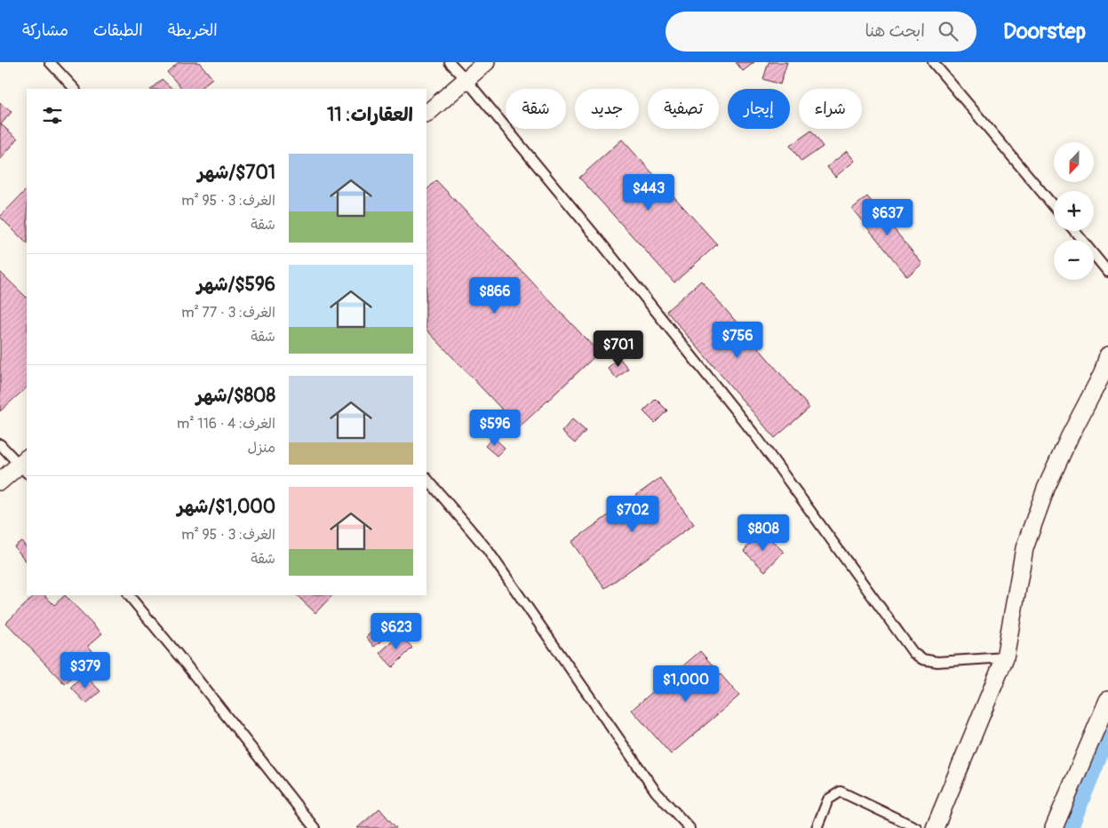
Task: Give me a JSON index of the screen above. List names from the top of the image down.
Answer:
{
  "north": "bottom",
  "page": {
    "header": "Doorstep",
    "search": "ابحث هنا",
    "nav": ["الخريطة", "الطبقات", "مشاركة"],
    "chip": [
      "شراء",
      "إيجار",
      "تصفية",
      "جديد",
      "شقة"
    ],
    "heading": "العقارات: 11",
    "map_buttons": ["+", "−"],
    "list": [
      {
        "name": "$701/شهر",
        "note": "الغرف: 3 · 95 m² · شقة"
      },
      {
        "name": "$596/شهر",
        "note": "الغرف: 3 · 77 m² · شقة"
      },
      {
        "name": "$808/شهر",
        "note": "الغرف: 4 · 116 m² · منزل"
      },
      {
        "name": "$1,000/شهر",
        "note": "الغرف: 3 · 95 m² · شقة"
      }
    ],
    "price": [
      "$443",
      "$637",
      "$866",
      "$756",
      "$701",
      "$596",
      "$702",
      "$808",
      "$623",
      "$379",
      "$1,000"
    ]
  }
}
